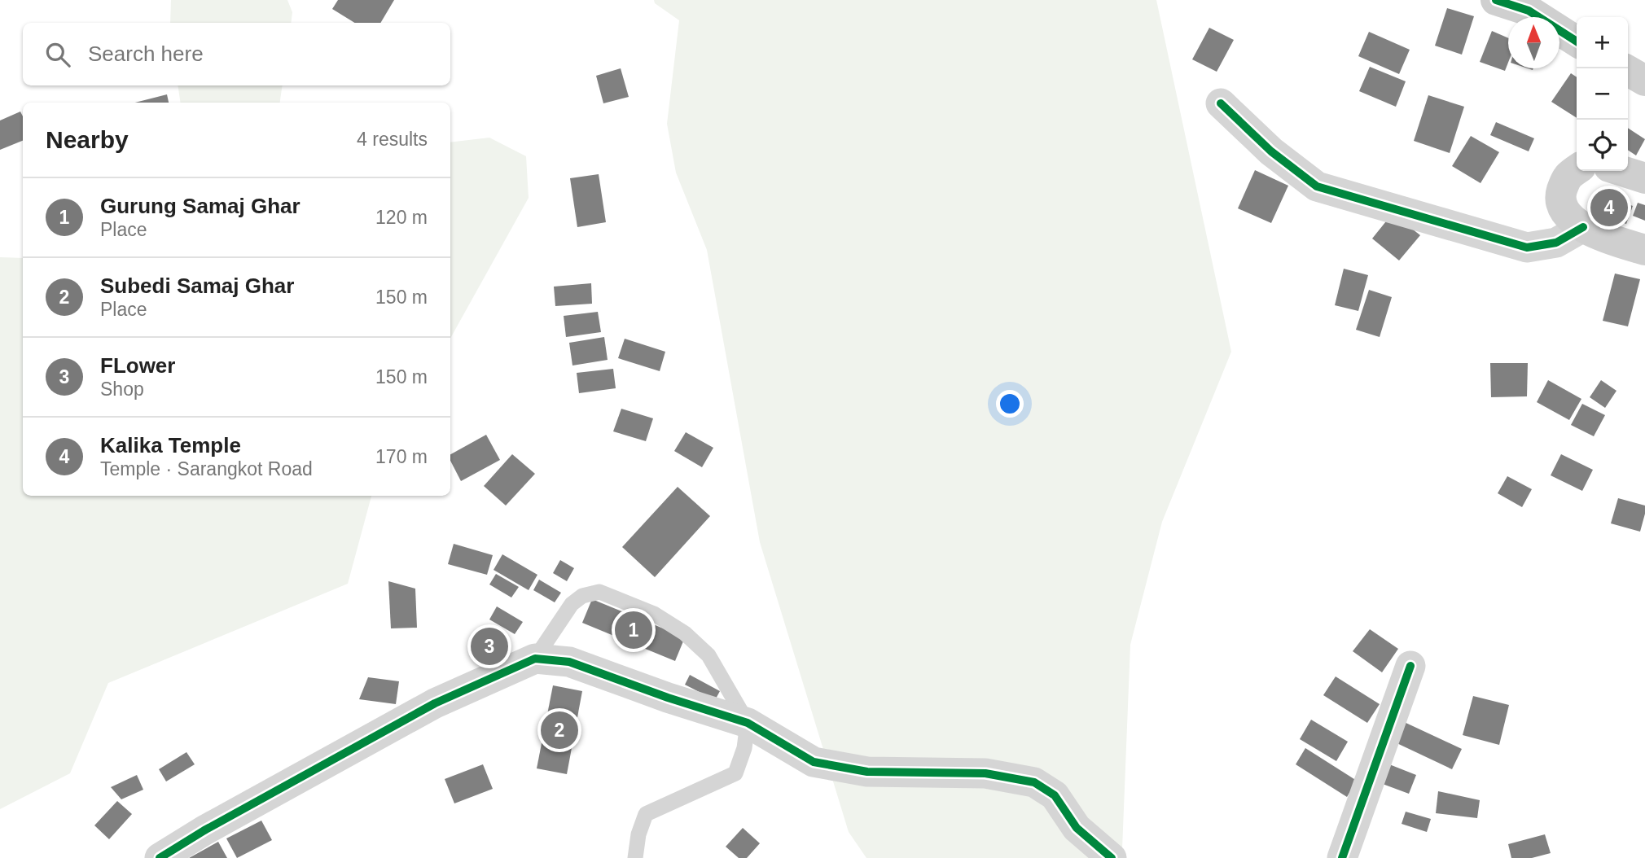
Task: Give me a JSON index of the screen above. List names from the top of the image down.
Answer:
{
  "north": "top",
  "page": {
    "map_buttons": ["+", "−"],
    "search": "Search here",
    "heading": ["Nearby", "4 results"],
    "list": [
      {
        "mark": "1",
        "name": "Gurung Samaj Ghar",
        "note": "Place",
        "value": "120 m"
      },
      {
        "mark": "2",
        "name": "Subedi Samaj Ghar",
        "note": "Place",
        "value": "150 m"
      },
      {
        "mark": "3",
        "name": "FLower",
        "note": "Shop",
        "value": "150 m"
      },
      {
        "mark": "4",
        "name": "Kalika Temple",
        "note": "Temple · Sarangkot Road",
        "value": "170 m"
      }
    ],
    "pins": [
      "4",
      "1",
      "3",
      "2"
    ]
  }
}
